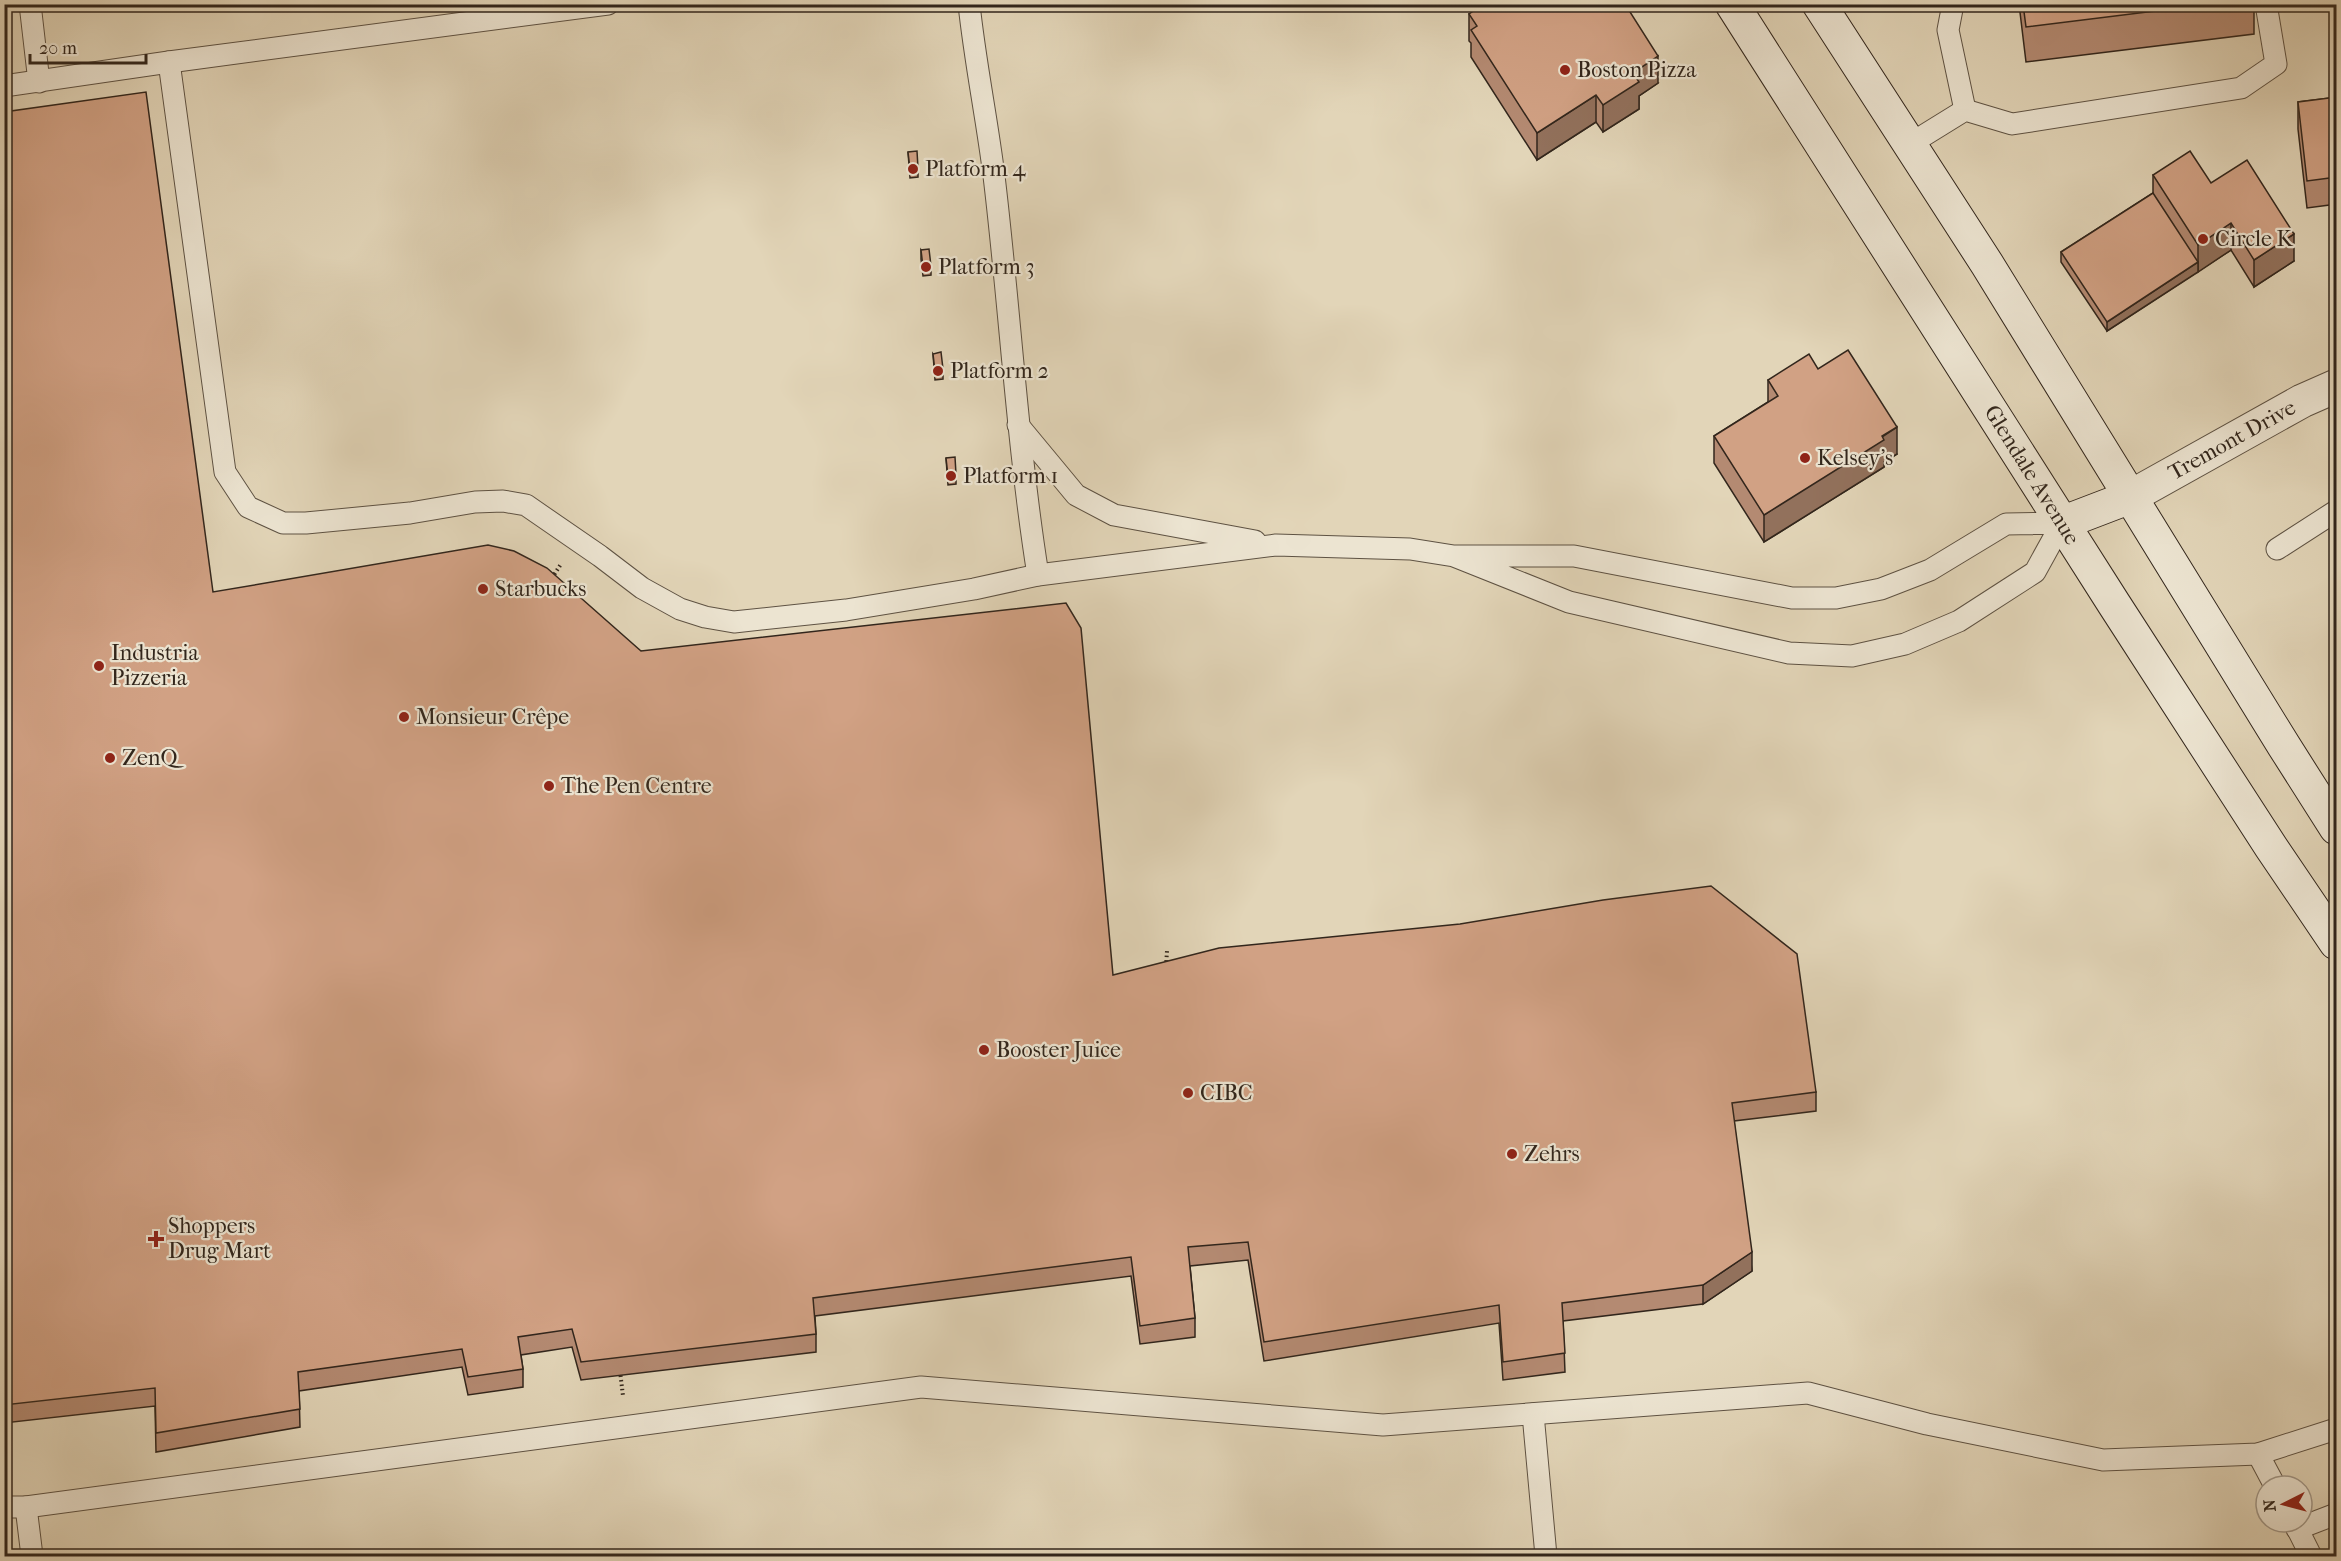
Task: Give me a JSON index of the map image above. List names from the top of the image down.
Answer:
{
  "streets": {
    "main road": ["Tremont Drive", "Glendale Avenue"]
  },
  "crossings": [
    ["Tremont Drive", "Glendale Avenue"]
  ],
  "places": {
    "other": [
      "Boston Pizza",
      "Platform 4",
      "Circle K",
      "Platform 3",
      "Platform 2",
      "Kelsey's",
      "Platform 1",
      "Starbucks",
      "Industria Pizzeria",
      "Monsieur Crêpe",
      "ZenQ",
      "The Pen Centre",
      "Booster Juice",
      "CIBC",
      "Zehrs"
    ],
    "health": ["Shoppers Drug Mart"]
  },
  "scale_bar": "20 m",
  "north": "left"
}
